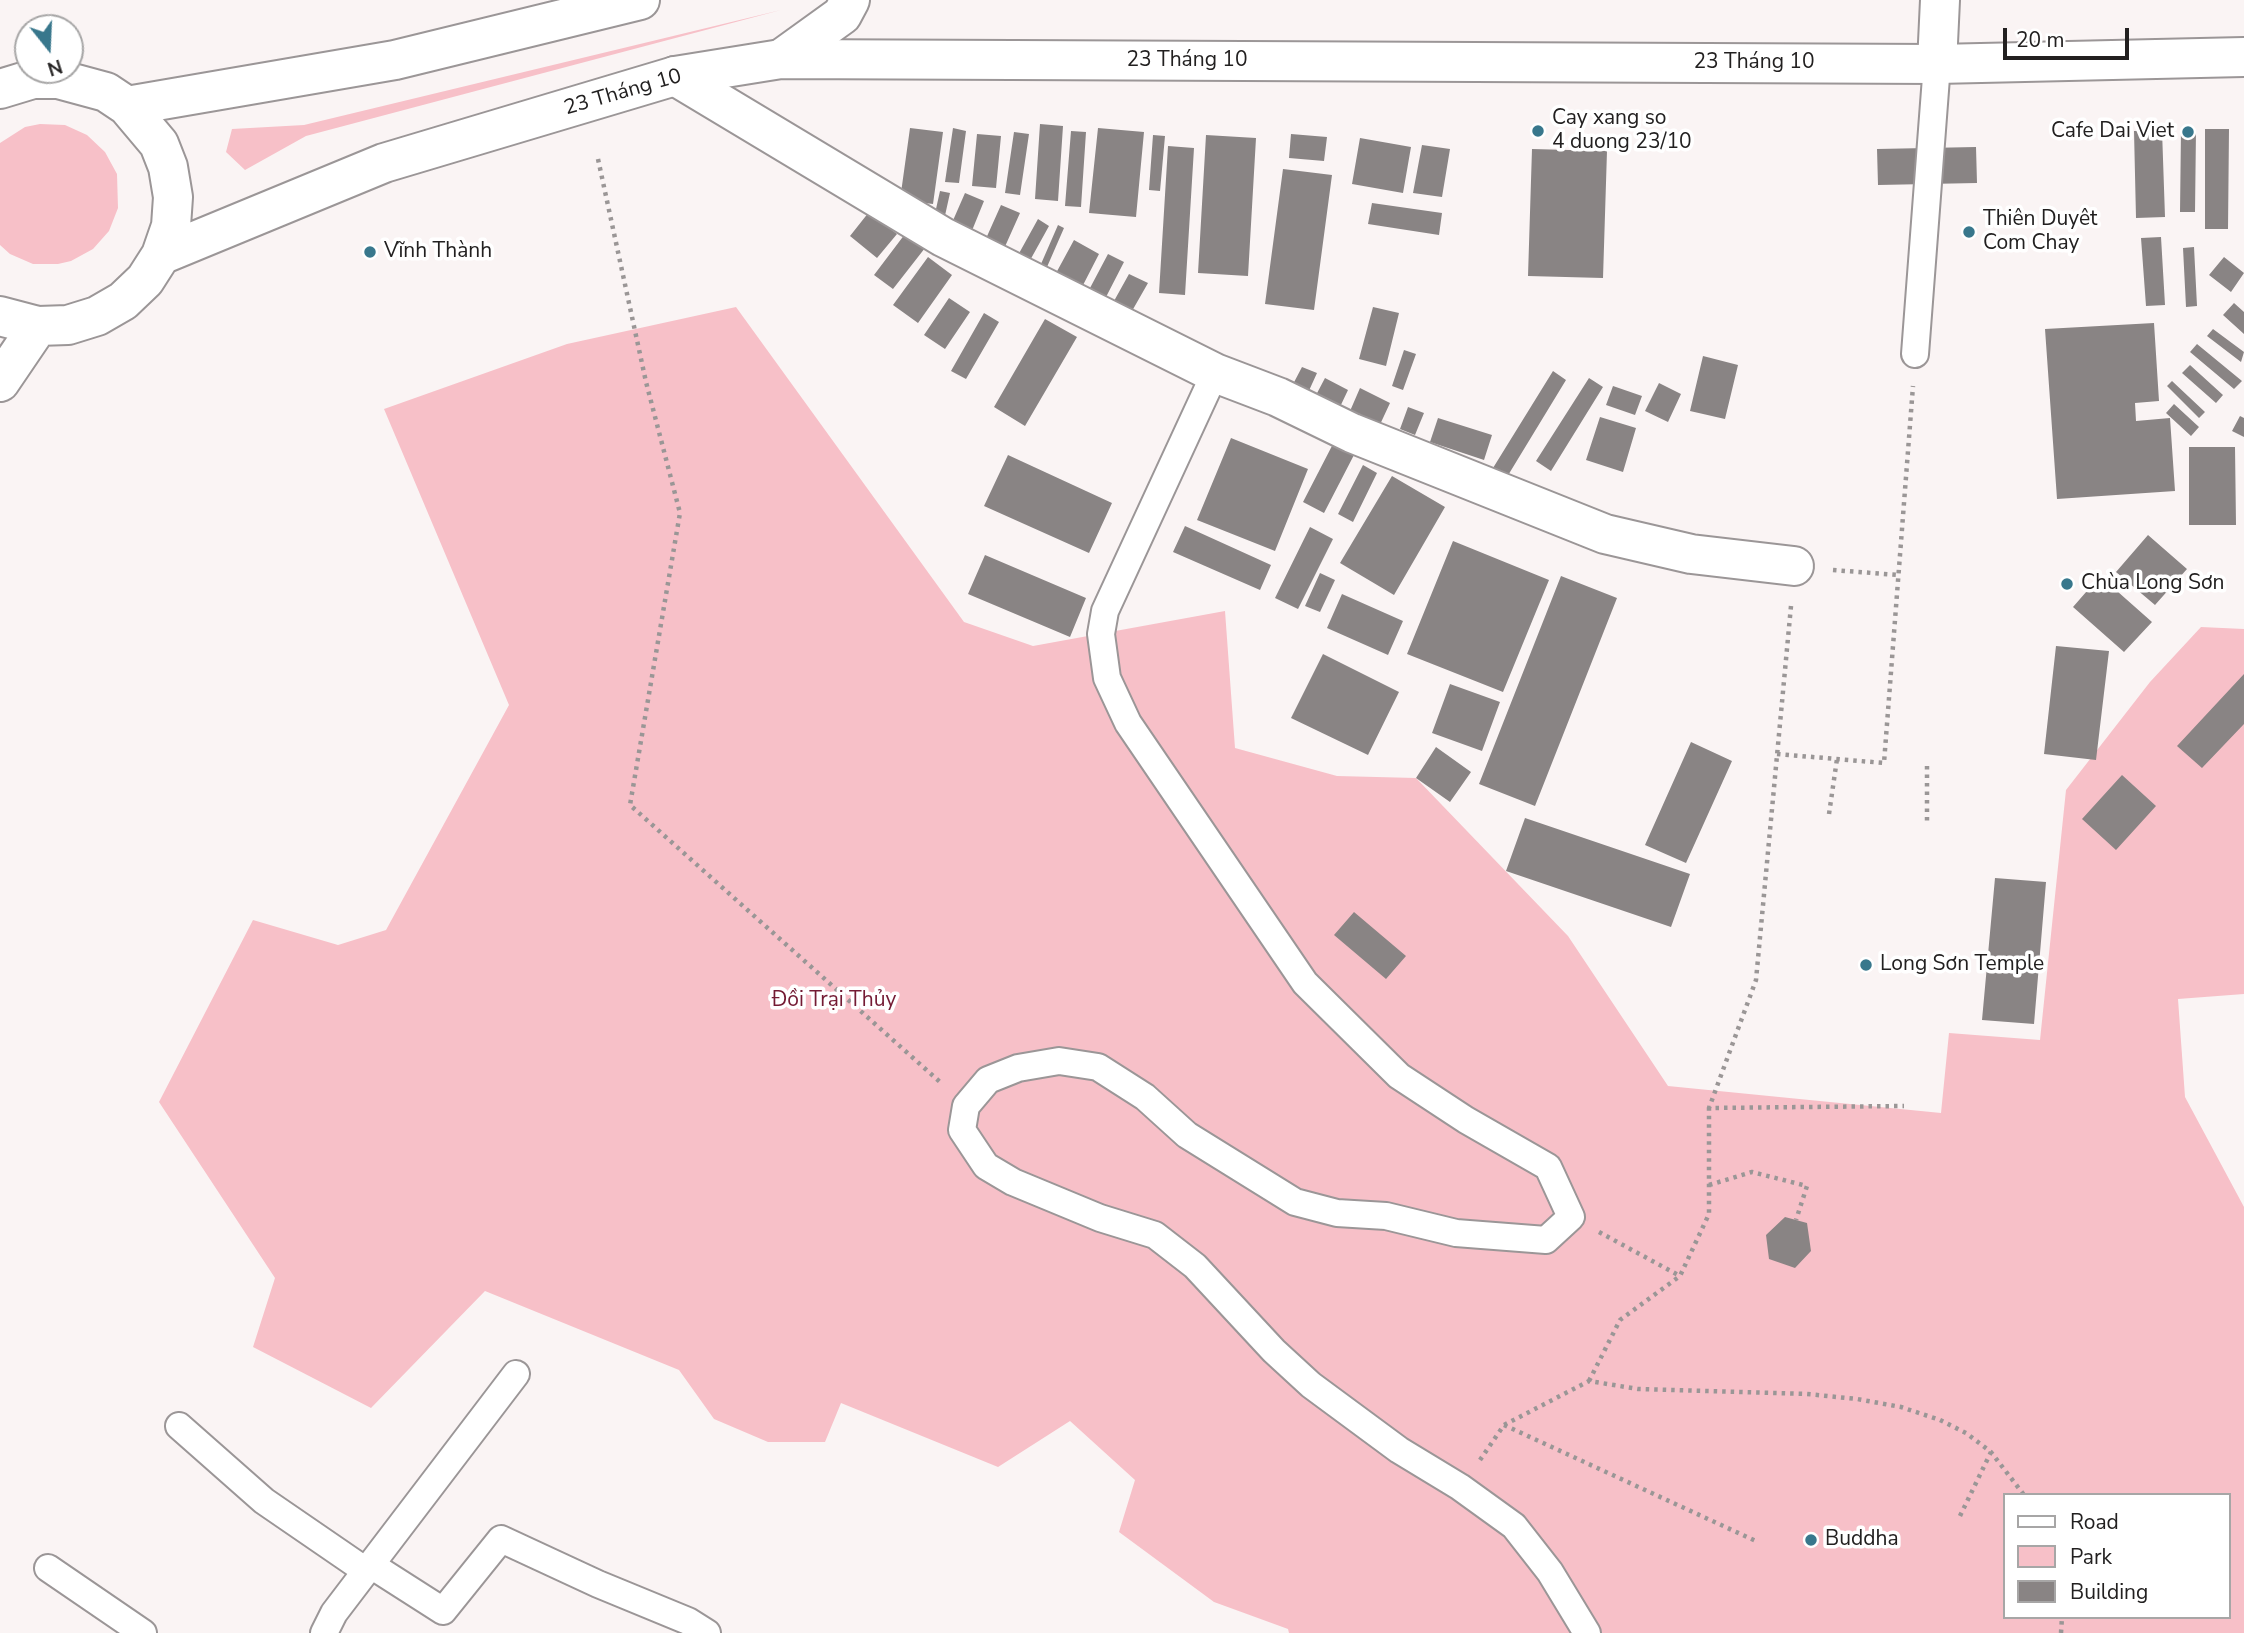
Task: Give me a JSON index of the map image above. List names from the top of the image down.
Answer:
{
  "streets": {
    "main road": ["23 Tháng 10"]
  },
  "parks": ["Đồi Trại Thủy"],
  "places": [
    "Cay xang so 4 duong 23/10",
    "Cafe Dai Viet",
    "Thiên Duyêt Com Chay",
    "Vĩnh Thành",
    "Chùa Long Sơn",
    "Long Sơn Temple",
    "Buddha"
  ],
  "legend": ["Road", "Park", "Building"],
  "scale_bar": "20 m",
  "north": "bottom"
}
